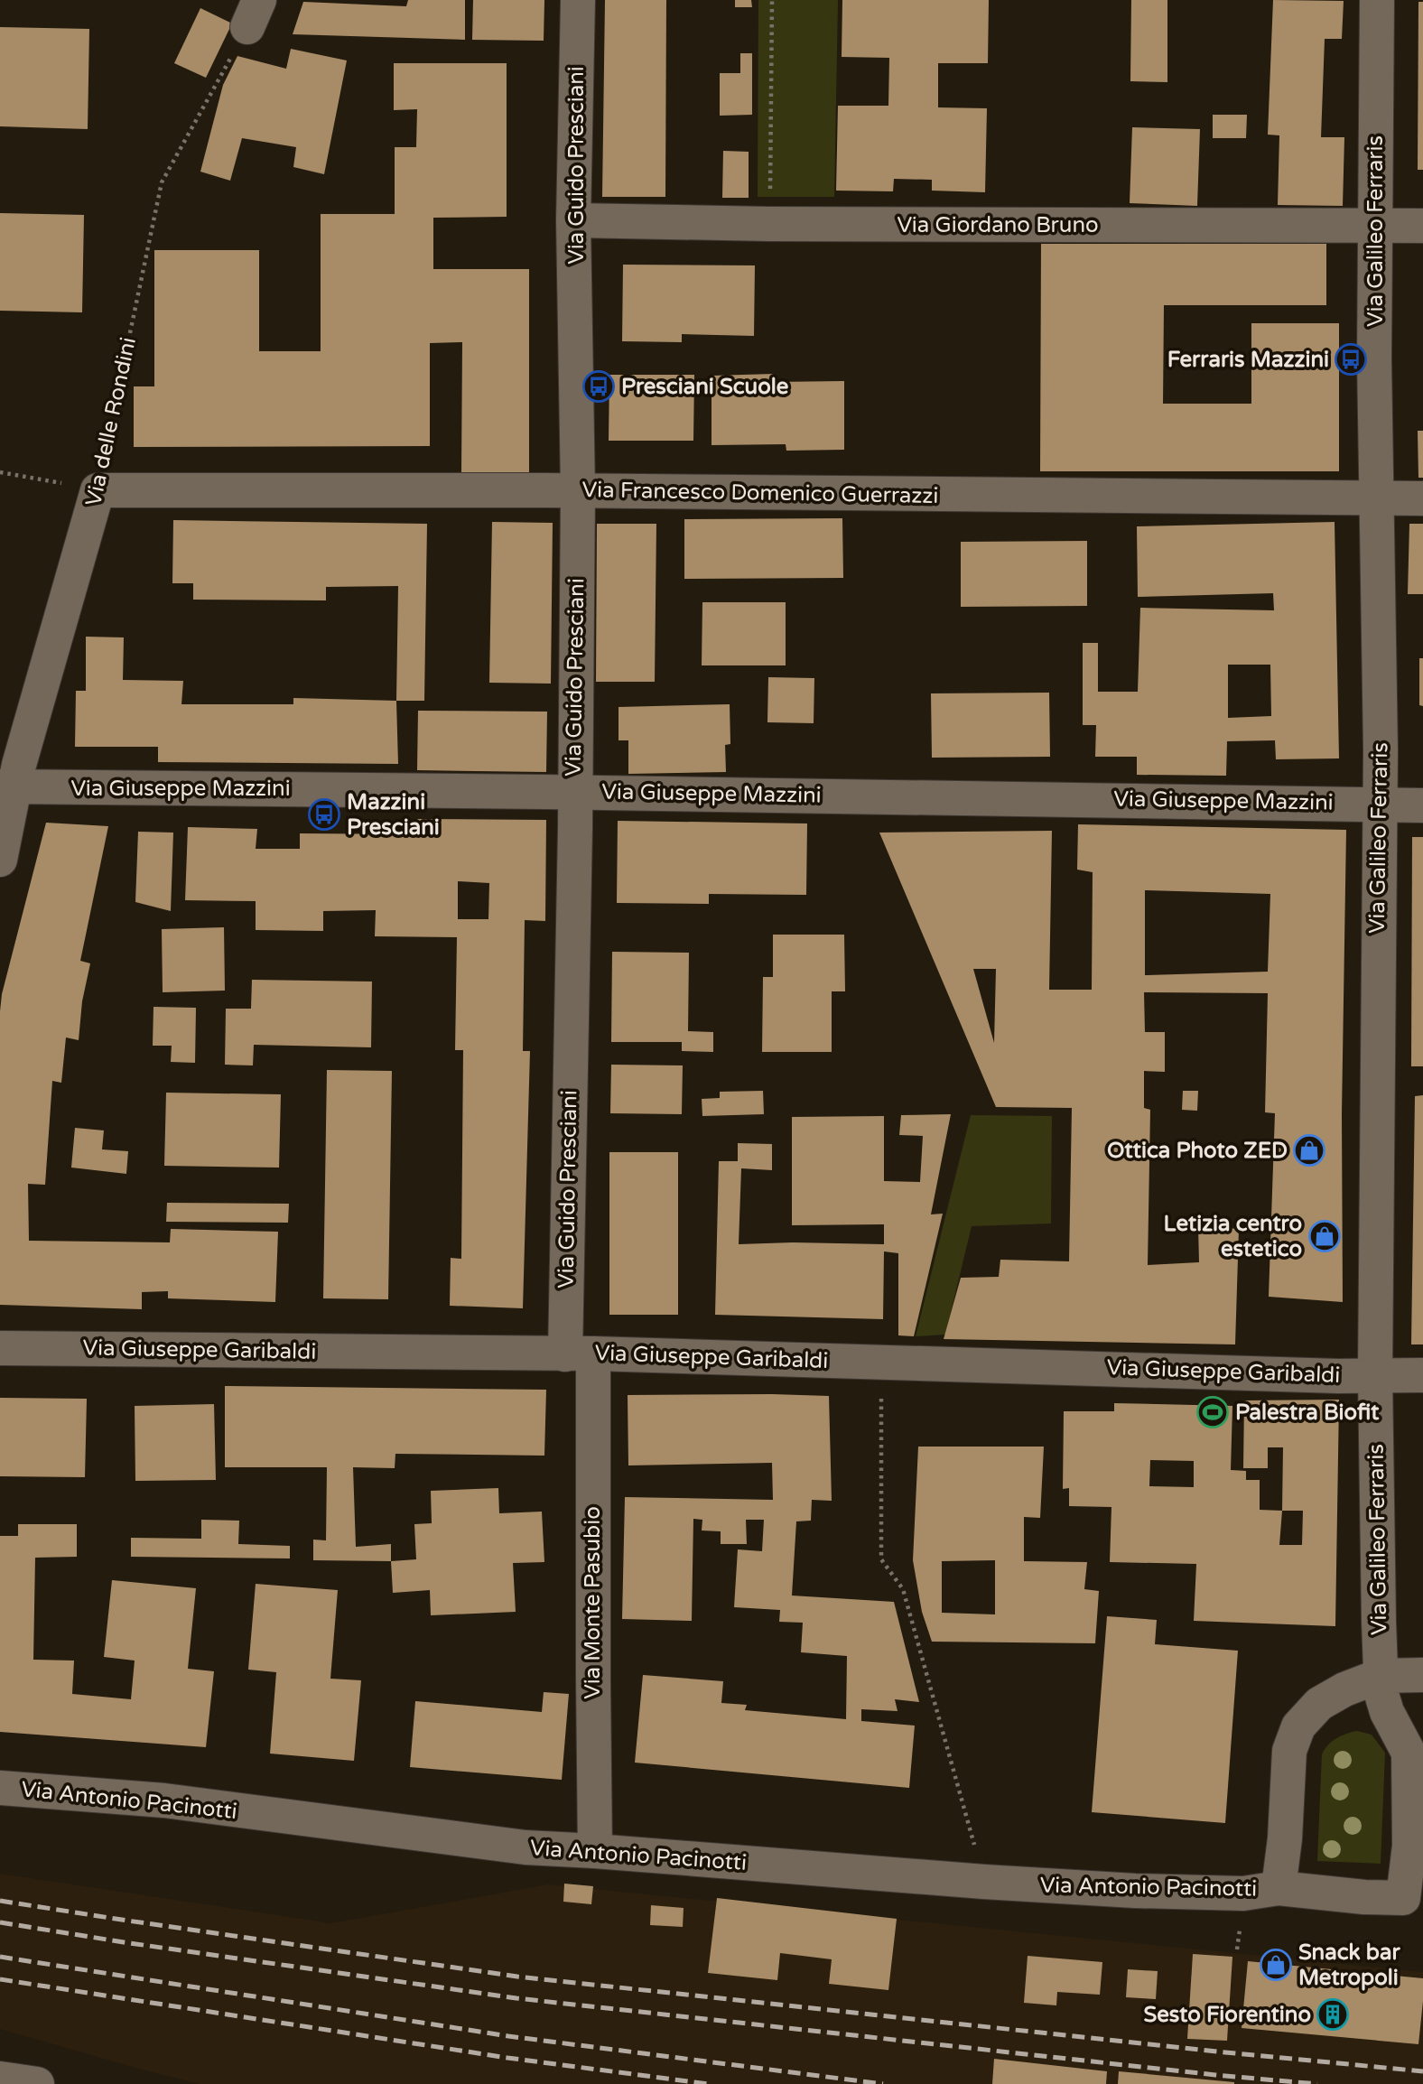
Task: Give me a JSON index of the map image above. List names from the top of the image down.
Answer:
{
  "streets": {
    "street": [
      "Via Guido Presciani",
      "Via Giordano Bruno",
      "Via Galileo Ferraris",
      "Via delle Rondini",
      "Via Francesco Domenico Guerrazzi",
      "Via Giuseppe Mazzini",
      "Via Giuseppe Garibaldi",
      "Via Monte Pasubio",
      "Via Antonio Pacinotti"
    ]
  },
  "crossings": [
    ["Via Guido Presciani", "Via Giordano Bruno"],
    ["Via Guido Presciani", "Via Francesco Domenico Guerrazzi"],
    ["Via Guido Presciani", "Via Giuseppe Mazzini"],
    ["Via Guido Presciani", "Via Giuseppe Garibaldi"],
    ["Via Guido Presciani", "Via Monte Pasubio"],
    ["Via Giordano Bruno", "Via Galileo Ferraris"],
    ["Via Galileo Ferraris", "Via Francesco Domenico Guerrazzi"],
    ["Via Galileo Ferraris", "Via Giuseppe Mazzini"],
    ["Via Galileo Ferraris", "Via Giuseppe Garibaldi"],
    ["Via Galileo Ferraris", "Via Antonio Pacinotti"],
    ["Via delle Rondini", "Via Francesco Domenico Guerrazzi"],
    ["Via delle Rondini", "Via Giuseppe Mazzini"],
    ["Via Giuseppe Garibaldi", "Via Monte Pasubio"],
    ["Via Monte Pasubio", "Via Antonio Pacinotti"]
  ],
  "places": {
    "bus stop": ["Ferraris Mazzini", "Presciani Scuole", "Mazzini Presciani"],
    "shop": ["Ottica Photo ZED", "Letizia centro estetico", "Snack bar Metropoli"],
    "sports": ["Palestra Biofit"],
    "building": ["Sesto Fiorentino"]
  }
}
